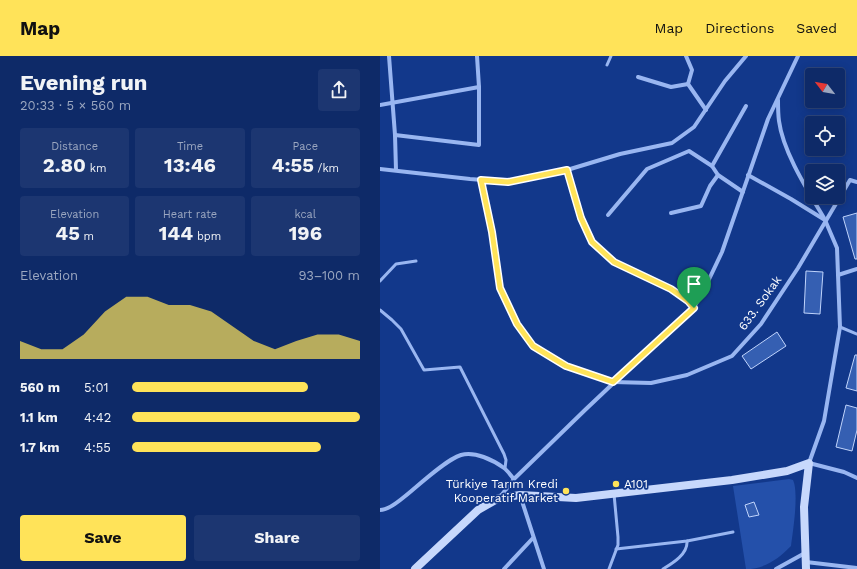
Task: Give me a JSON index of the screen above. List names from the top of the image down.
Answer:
{
  "streets": {
    "street": ["633. Sokak"]
  },
  "places": ["A101", "Türkiye Tarım Kredi Kooperatif Market"],
  "north": "top left",
  "page": {
    "header": "Map",
    "nav": ["Map", "Directions", "Saved"],
    "heading": ["Evening run", "20:33 · 5 × 560 m"],
    "stats": [
      ["Distance", "2.80 km"],
      ["Time", "13:46"],
      ["Pace", "4:55 /km"],
      ["Elevation", "45 m"],
      ["Heart rate", "144 bpm"],
      ["kcal", "196"]
    ],
    "chart": ["Elevation", "93–100 m"],
    "list": [
      {
        "name": "560 m",
        "note": "5:01"
      },
      {
        "name": "1.1 km",
        "note": "4:42"
      },
      {
        "name": "1.7 km",
        "note": "4:55"
      }
    ],
    "buttons": ["Save", "Share"]
  }
}
